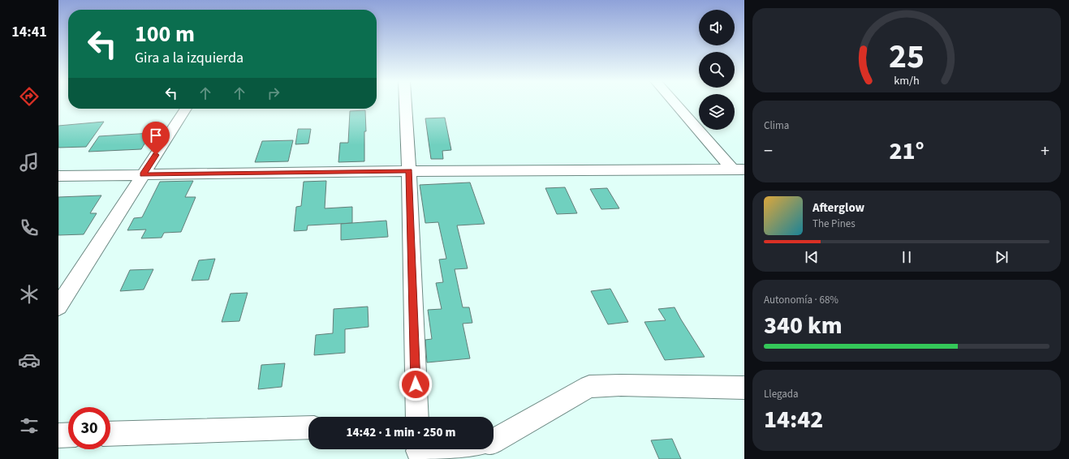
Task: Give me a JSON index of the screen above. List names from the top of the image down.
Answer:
{
  "page": {
    "tabs": "14:41",
    "turn": ["100 m", "Gira a la izquierda"],
    "tile": [
      "Clima",
      ["Autonomía · 68%", "340 km"],
      ["Llegada", "14:42"]
    ],
    "heat": ["−", "21°", "+"],
    "song": ["Afterglow", "The Pines"],
    "limit": "30",
    "trip": "14:42 · 1 min · 250 m",
    "gauge": ["25", "km/h"]
  }
}
